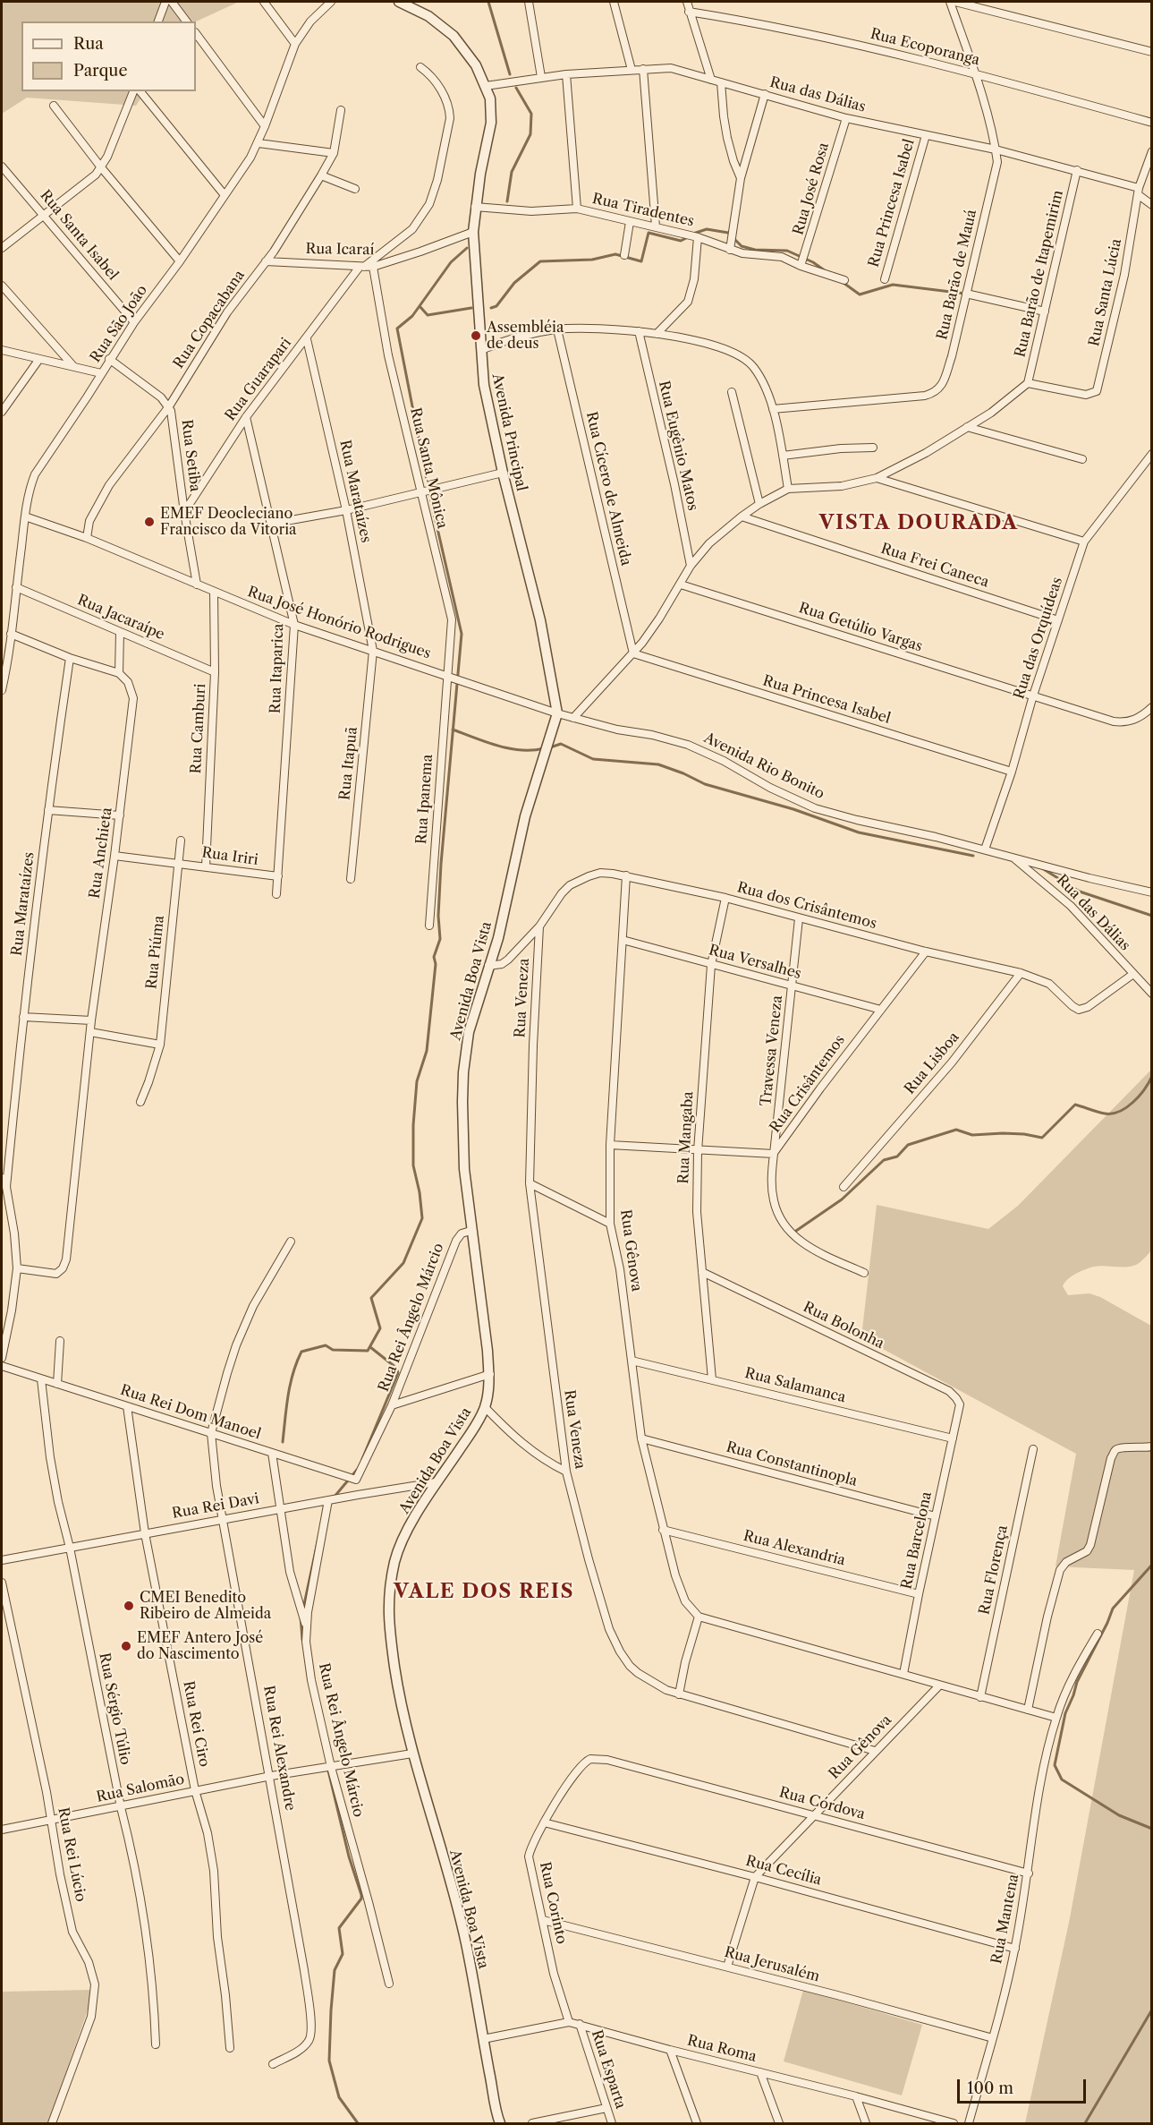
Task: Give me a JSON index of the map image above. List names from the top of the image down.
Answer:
{
  "streets": {
    "street": [
      "Rua Ecoporanga",
      "Rua das Dálias",
      "Rua José Rosa",
      "Rua Princesa Isabel",
      "Rua Tiradentes",
      "Rua Santa Isabel",
      "Rua Icaraí",
      "Rua Barão de Itapemirim",
      "Rua Barão de Mauá",
      "Rua Santa Lúcia",
      "Rua Copacabana",
      "Rua São João",
      "Rua Guarapari",
      "Avenida Principal",
      "Rua Eugênio Matos",
      "Rua Setiba",
      "Rua Santa Mônica",
      "Rua Cícero de Almeida",
      "Rua Marataízes",
      "Rua Frei Caneca",
      "Rua Jacaraípe",
      "Rua José Honório Rodrigues",
      "Rua Getúlio Vargas",
      "Rua das Orquídeas",
      "Rua Itaparica",
      "Rua Camburi",
      "Rua Itapuã",
      "Avenida Rio Bonito",
      "Rua Ipanema",
      "Rua Anchieta",
      "Rua Iriri",
      "Rua dos Crisântemos",
      "Rua Piúma",
      "Rua Versalhes",
      "Avenida Boa Vista",
      "Rua Veneza",
      "Travessa Veneza",
      "Rua Lisboa",
      "Rua Crisântemos",
      "Rua Mangaba",
      "Rua Gênova",
      "Rua Rei Ângelo Márcio",
      "Rua Bolonha",
      "Rua Salamanca",
      "Rua Rei Dom Manoel",
      "Rua Constantinopla",
      "Rua Rei Davi",
      "Rua Barcelona",
      "Rua Alexandria",
      "Rua Florença",
      "Rua Sérgio Túlio",
      "Rua Rei Ciro",
      "Rua Rei Alexandre",
      "Rua Salomão",
      "Rua Córdova",
      "Rua Rei Lúcio",
      "Rua Cecília",
      "Rua Corinto",
      "Rua Mantena",
      "Rua Jerusalém",
      "Rua Roma",
      "Rua Esparta"
    ]
  },
  "crossings": [
    ["Rua Ecoporanga", "Rua Barão de Mauá"],
    ["Rua das Dálias", "Rua José Rosa"],
    ["Rua das Dálias", "Rua Princesa Isabel"],
    ["Rua das Dálias", "Rua Barão de Itapemirim"],
    ["Rua das Dálias", "Rua Barão de Mauá"],
    ["Rua das Dálias", "Rua Santa Lúcia"],
    ["Rua das Dálias", "Avenida Principal"],
    ["Rua das Dálias", "Avenida Rio Bonito"],
    ["Rua das Dálias", "Rua dos Crisântemos"],
    ["Rua José Rosa", "Rua Tiradentes"],
    ["Rua Princesa Isabel", "Rua Cícero de Almeida"],
    ["Rua Princesa Isabel", "Rua das Orquídeas"],
    ["Rua Tiradentes", "Avenida Principal"],
    ["Rua Santa Isabel", "Rua São João"],
    ["Rua Icaraí", "Rua Copacabana"],
    ["Rua Icaraí", "Rua Guarapari"],
    ["Rua Icaraí", "Avenida Principal"],
    ["Rua Icaraí", "Rua Santa Mônica"],
    ["Rua Barão de Itapemirim", "Rua Santa Lúcia"],
    ["Rua Copacabana", "Rua Setiba"],
    ["Rua Copacabana", "Rua José Honório Rodrigues"],
    ["Rua São João", "Rua Setiba"],
    ["Rua São João", "Rua Jacaraípe"],
    ["Rua São João", "Rua José Honório Rodrigues"],
    ["Rua Guarapari", "Rua Setiba"],
    ["Rua Guarapari", "Rua Marataízes"],
    ["Rua Guarapari", "Rua Itaparica"],
    ["Avenida Principal", "Rua José Honório Rodrigues"],
    ["Avenida Principal", "Avenida Rio Bonito"],
    ["Avenida Principal", "Avenida Boa Vista"],
    ["Rua Setiba", "Rua José Honório Rodrigues"],
    ["Rua Santa Mônica", "Rua José Honório Rodrigues"],
    ["Rua Santa Mônica", "Rua Ipanema"],
    ["Rua Marataízes", "Rua José Honório Rodrigues"],
    ["Rua Marataízes", "Rua Itapuã"],
    ["Rua Frei Caneca", "Rua das Orquídeas"],
    ["Rua Jacaraípe", "Rua Camburi"],
    ["Rua José Honório Rodrigues", "Rua Itaparica"],
    ["Rua José Honório Rodrigues", "Rua Camburi"],
    ["Rua José Honório Rodrigues", "Rua Itapuã"],
    ["Rua José Honório Rodrigues", "Avenida Rio Bonito"],
    ["Rua José Honório Rodrigues", "Rua Ipanema"],
    ["Rua José Honório Rodrigues", "Avenida Boa Vista"],
    ["Rua Getúlio Vargas", "Rua das Orquídeas"],
    ["Rua das Orquídeas", "Avenida Rio Bonito"],
    ["Rua Itaparica", "Rua Iriri"],
    ["Rua Camburi", "Rua Iriri"],
    ["Avenida Rio Bonito", "Avenida Boa Vista"],
    ["Rua Iriri", "Rua Piúma"],
    ["Rua dos Crisântemos", "Avenida Boa Vista"],
    ["Rua dos Crisântemos", "Rua Veneza"],
    ["Rua dos Crisântemos", "Travessa Veneza"],
    ["Rua dos Crisântemos", "Rua Lisboa"],
    ["Rua dos Crisântemos", "Rua Crisântemos"],
    ["Rua dos Crisântemos", "Rua Mangaba"],
    ["Rua dos Crisântemos", "Rua Gênova"],
    ["Rua Versalhes", "Travessa Veneza"],
    ["Rua Versalhes", "Rua Crisântemos"],
    ["Rua Versalhes", "Rua Mangaba"],
    ["Rua Versalhes", "Rua Gênova"],
    ["Avenida Boa Vista", "Rua Rei Ângelo Márcio"],
    ["Avenida Boa Vista", "Rua Rei Davi"],
    ["Avenida Boa Vista", "Rua Salomão"],
    ["Avenida Boa Vista", "Rua Roma"],
    ["Rua Veneza", "Rua Gênova"],
    ["Travessa Veneza", "Rua Crisântemos"],
    ["Rua Crisântemos", "Rua Mangaba"],
    ["Rua Crisântemos", "Rua Gênova"],
    ["Rua Mangaba", "Rua Bolonha"],
    ["Rua Mangaba", "Rua Salamanca"],
    ["Rua Gênova", "Rua Salamanca"],
    ["Rua Gênova", "Rua Constantinopla"],
    ["Rua Gênova", "Rua Alexandria"],
    ["Rua Gênova", "Rua Córdova"],
    ["Rua Gênova", "Rua Cecília"],
    ["Rua Gênova", "Rua Jerusalém"],
    ["Rua Rei Ângelo Márcio", "Rua Rei Dom Manoel"],
    ["Rua Rei Ângelo Márcio", "Rua Rei Davi"],
    ["Rua Rei Ângelo Márcio", "Rua Salomão"],
    ["Rua Bolonha", "Rua Barcelona"],
    ["Rua Salamanca", "Rua Barcelona"],
    ["Rua Rei Dom Manoel", "Rua Sérgio Túlio"],
    ["Rua Rei Dom Manoel", "Rua Rei Ciro"],
    ["Rua Rei Dom Manoel", "Rua Rei Alexandre"],
    ["Rua Constantinopla", "Rua Barcelona"],
    ["Rua Rei Davi", "Rua Sérgio Túlio"],
    ["Rua Rei Davi", "Rua Rei Ciro"],
    ["Rua Rei Davi", "Rua Rei Alexandre"],
    ["Rua Barcelona", "Rua Alexandria"],
    ["Rua Sérgio Túlio", "Rua Salomão"],
    ["Rua Rei Ciro", "Rua Salomão"],
    ["Rua Rei Alexandre", "Rua Salomão"],
    ["Rua Salomão", "Rua Rei Lúcio"],
    ["Rua Córdova", "Rua Corinto"],
    ["Rua Córdova", "Rua Mantena"],
    ["Rua Cecília", "Rua Corinto"],
    ["Rua Cecília", "Rua Mantena"],
    ["Rua Corinto", "Rua Jerusalém"],
    ["Rua Corinto", "Rua Roma"],
    ["Rua Mantena", "Rua Jerusalém"],
    ["Rua Roma", "Rua Esparta"]
  ],
  "districts": ["VISTA DOURADA", "VALE DOS REIS"],
  "places": [
    "Assembléia de deus",
    "EMEF Deocleciano Francisco da Vitoria",
    "CMEI Benedito Ribeiro de Almeida",
    "EMEF Antero José do Nascimento"
  ],
  "legend": ["Rua", "Parque"],
  "scale_bar": "100 m"
}
